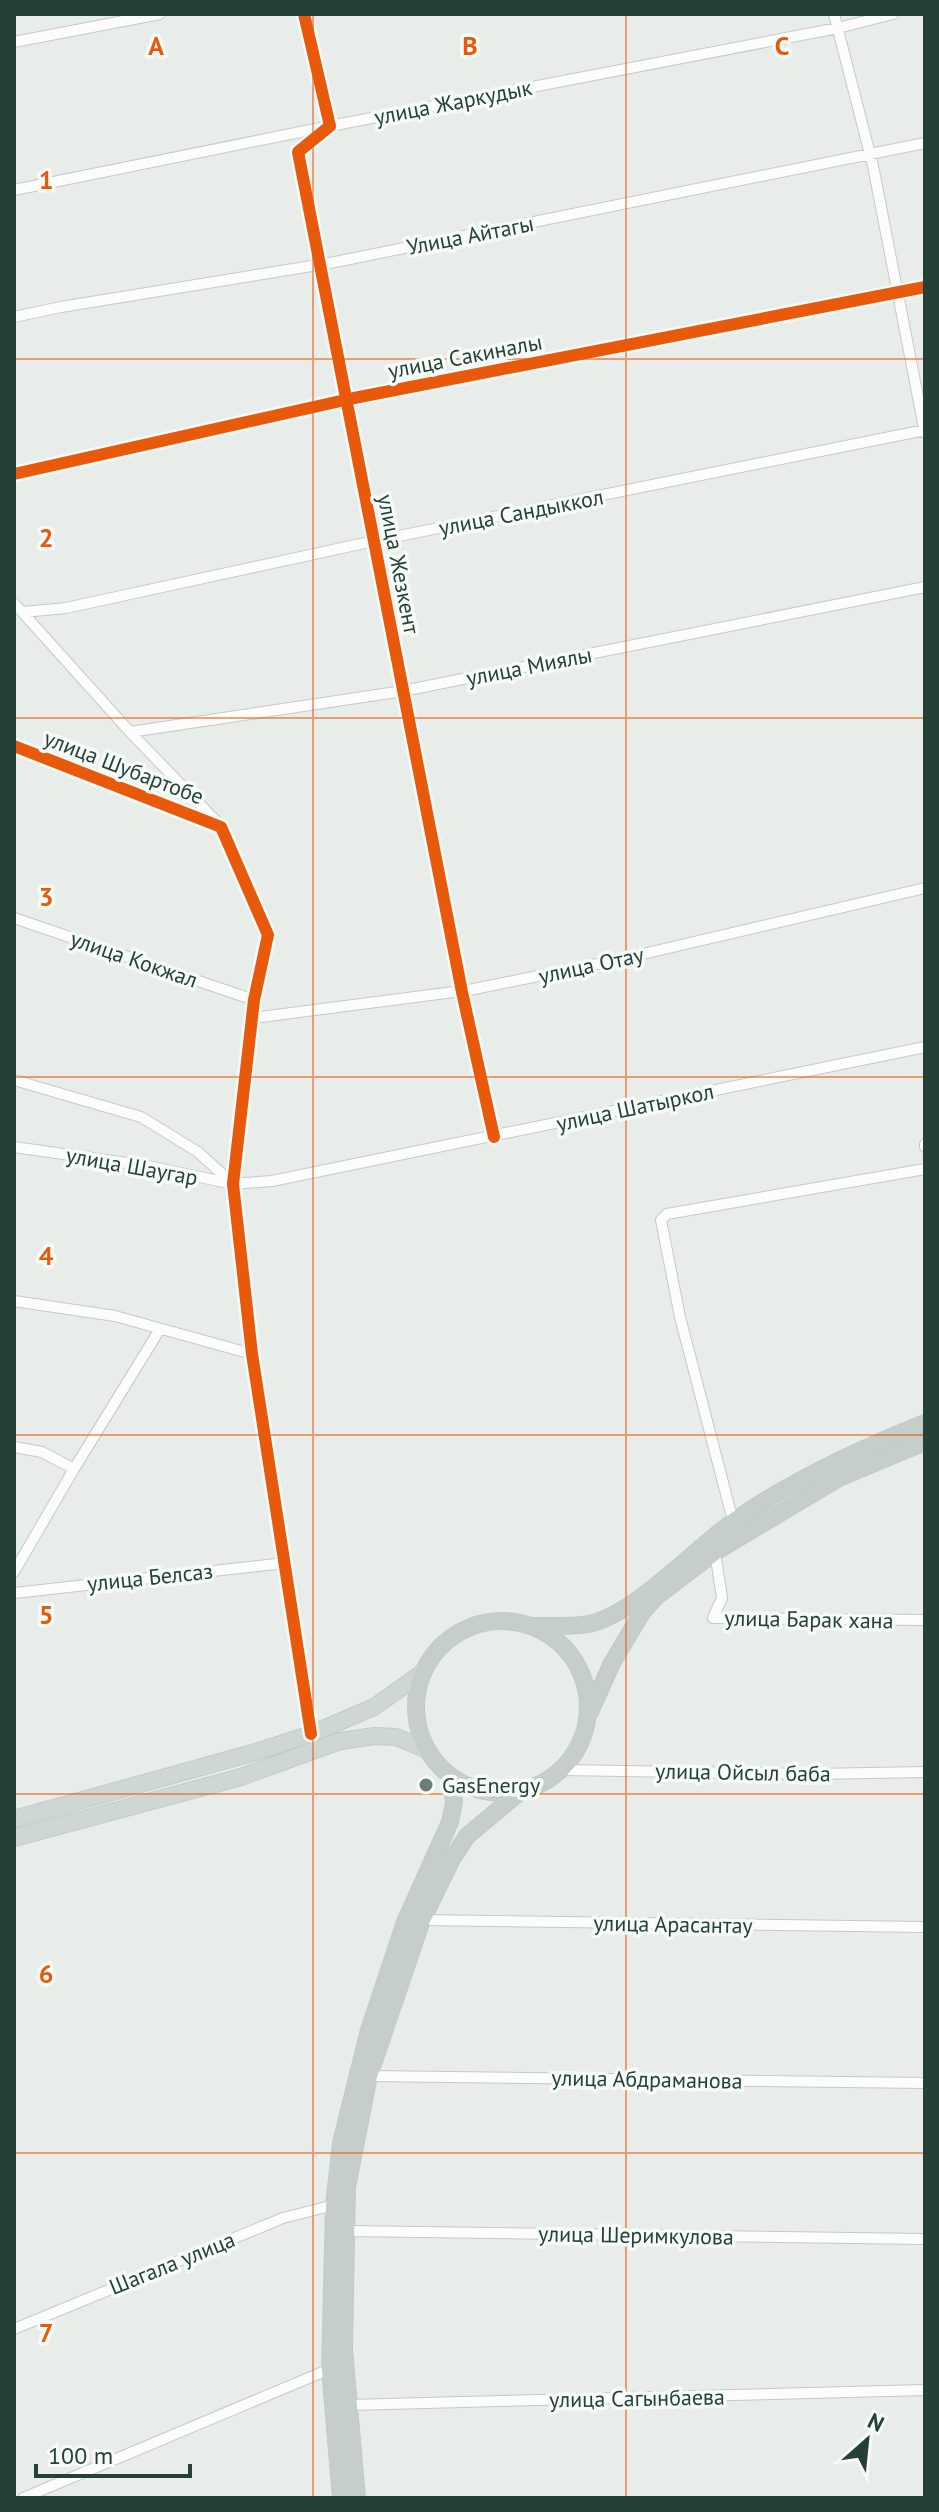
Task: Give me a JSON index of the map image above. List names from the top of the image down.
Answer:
{
  "streets": {
    "street": [
      "улица Жаркудык",
      "Улица Айтагы",
      "улица Сакиналы",
      "улица Сандыккол",
      "улица Жезкент",
      "улица Миялы",
      "улица Шубартобе",
      "улица Кокжал",
      "улица Отау",
      "улица Шатыркол",
      "улица Шаугар",
      "улица Белсаз",
      "улица Барак хана",
      "улица Ойсыл баба",
      "улица Арасантау",
      "улица Абдраманова",
      "улица Шеримкулова",
      "Шагала улица",
      "улица Сагынбаева"
    ]
  },
  "crossings": [
    ["улица Жаркудык", "улица Жезкент"],
    ["Улица Айтагы", "улица Жезкент"],
    ["улица Сакиналы", "улица Жезкент"],
    ["улица Сандыккол", "улица Жезкент"],
    ["улица Жезкент", "улица Миялы"],
    ["улица Жезкент", "улица Отау"],
    ["улица Жезкент", "улица Шатыркол"],
    ["улица Шубартобе", "улица Кокжал"],
    ["улица Шубартобе", "улица Отау"],
    ["улица Шубартобе", "улица Шаугар"],
    ["улица Шубартобе", "улица Белсаз"],
    ["улица Шатыркол", "улица Шаугар"]
  ],
  "places": ["GasEnergy"],
  "scale_bar": "100 m",
  "north": "top right",
  "grid": {
    "columns": ["A", "B", "C"],
    "rows": [
      "1",
      "2",
      "3",
      "4",
      "5",
      "6",
      "7"
    ]
  }
}
